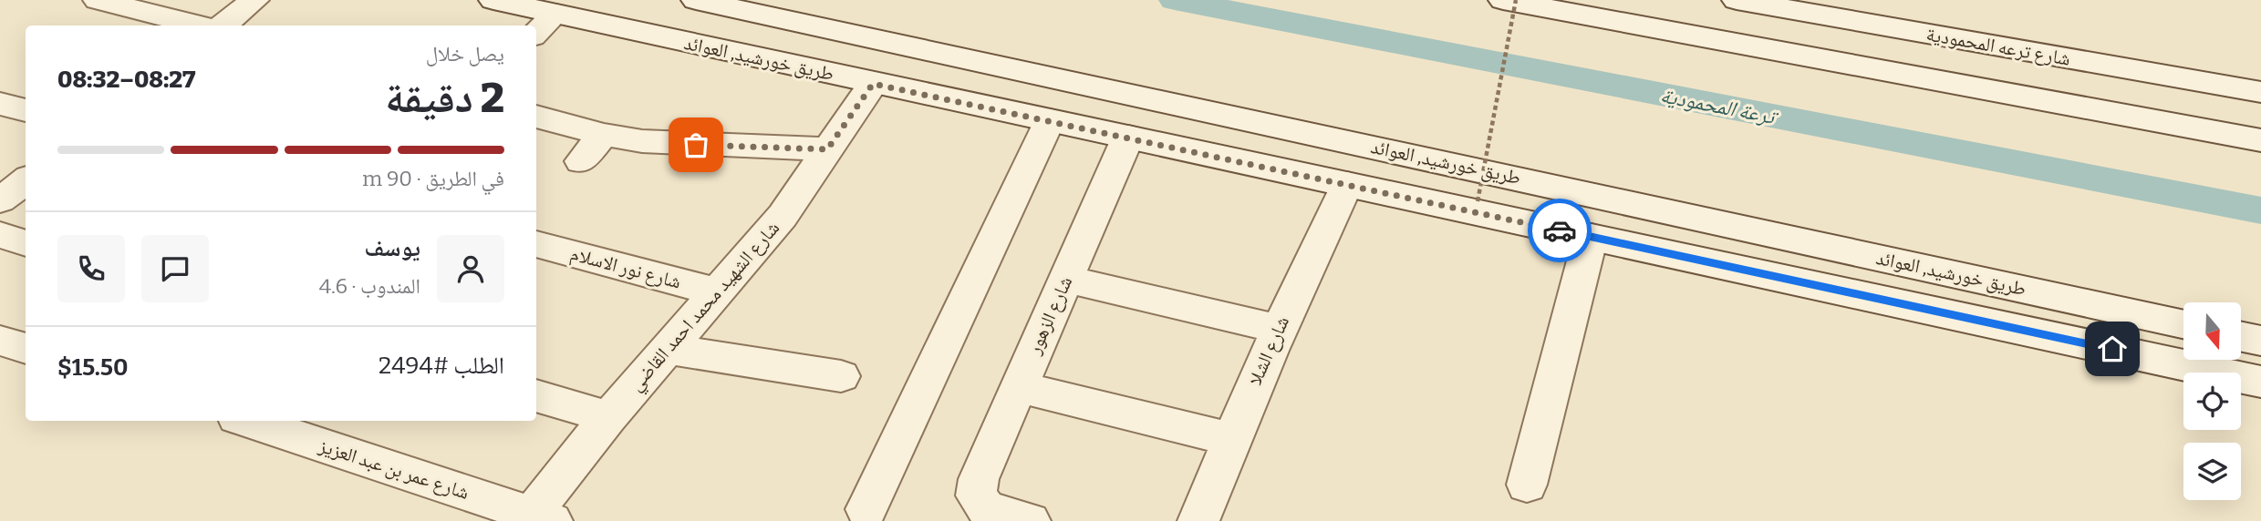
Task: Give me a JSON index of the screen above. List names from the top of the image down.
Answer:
{
  "streets": {
    "street": [
      "شارع ترعه المحمودية",
      "طريق خورشيد, العوائد",
      "شارع نور الاسلام",
      "شارع الشهيد محمد احمد القاضي",
      "شارع الزهور",
      "شارع الشلا",
      "شارع عمر بن عبد العزيز"
    ]
  },
  "crossings": [
    ["طريق خورشيد, العوائد", "شارع الشهيد محمد احمد القاضي"],
    ["طريق خورشيد, العوائد", "شارع الزهور"],
    ["طريق خورشيد, العوائد", "شارع الشلا"],
    ["شارع نور الاسلام", "شارع الشهيد محمد احمد القاضي"],
    ["شارع الشهيد محمد احمد القاضي", "شارع عمر بن عبد العزيز"]
  ],
  "water": ["ترعة المحمودية"],
  "north": "bottom",
  "page": {
    "heading": ["2 دقيقة", "يصل خلال", "08:27–08:32"],
    "panel": [
      "يوسف",
      "المندوب · 4.6",
      "الطلب #2494",
      "$15.50"
    ],
    "bar": "في الطريق · 90 m"
  }
}
